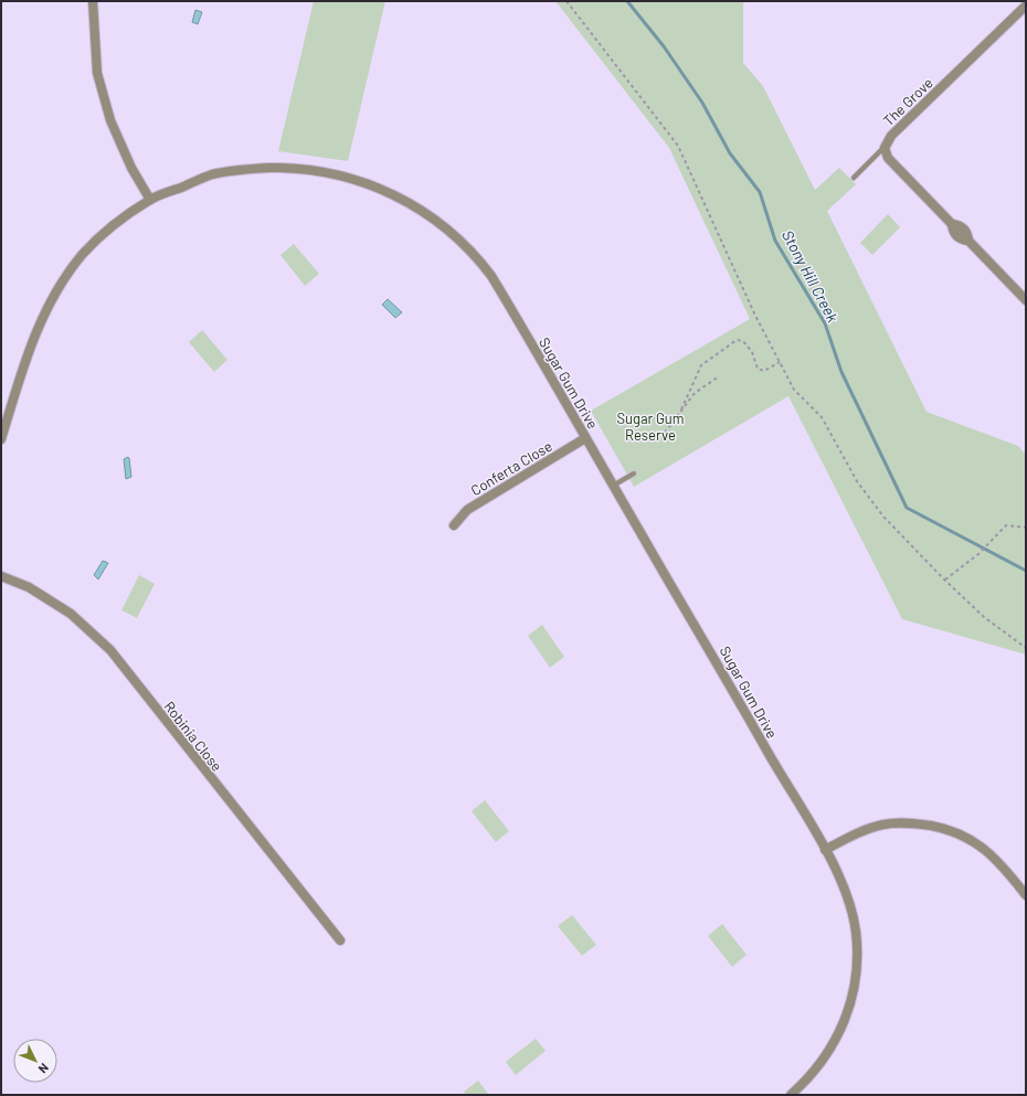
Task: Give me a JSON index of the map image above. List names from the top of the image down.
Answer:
{
  "streets": {
    "street": [
      "The Grove",
      "Sugar Gum Drive",
      "Conferta Close",
      "Robinia Close"
    ]
  },
  "crossings": [
    ["Sugar Gum Drive", "Conferta Close"]
  ],
  "water": ["Stony Hill Creek"],
  "parks": ["Sugar Gum Reserve"],
  "north": "bottom right"
}
